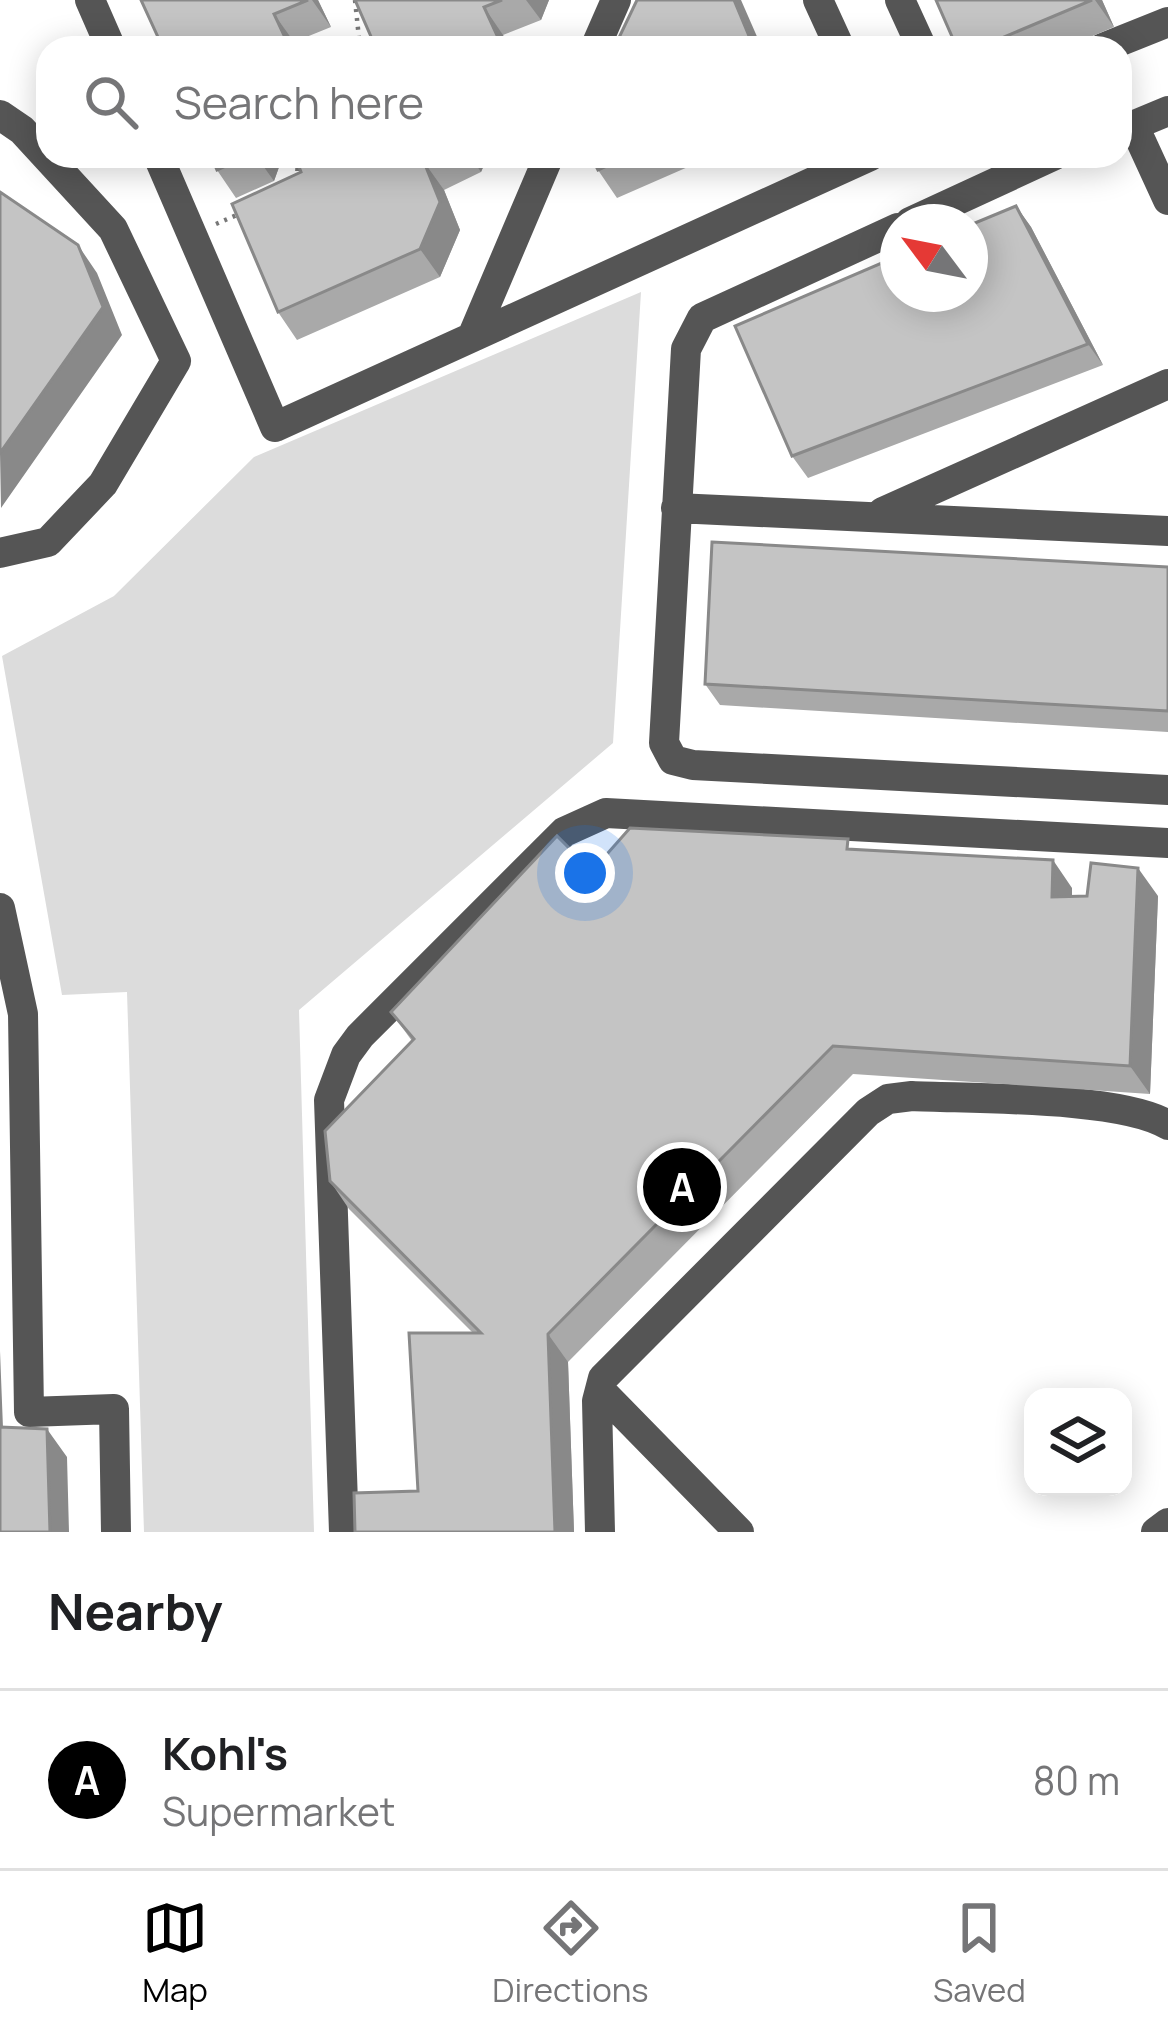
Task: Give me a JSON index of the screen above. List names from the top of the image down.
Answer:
{
  "north": "top left",
  "page": {
    "search": "Search here",
    "pins": "A",
    "heading": "Nearby",
    "list": [
      {
        "mark": "A",
        "name": "Kohl's",
        "note": "Supermarket",
        "value": "80 m"
      }
    ],
    "nav": ["Map", "Directions", "Saved"]
  }
}
